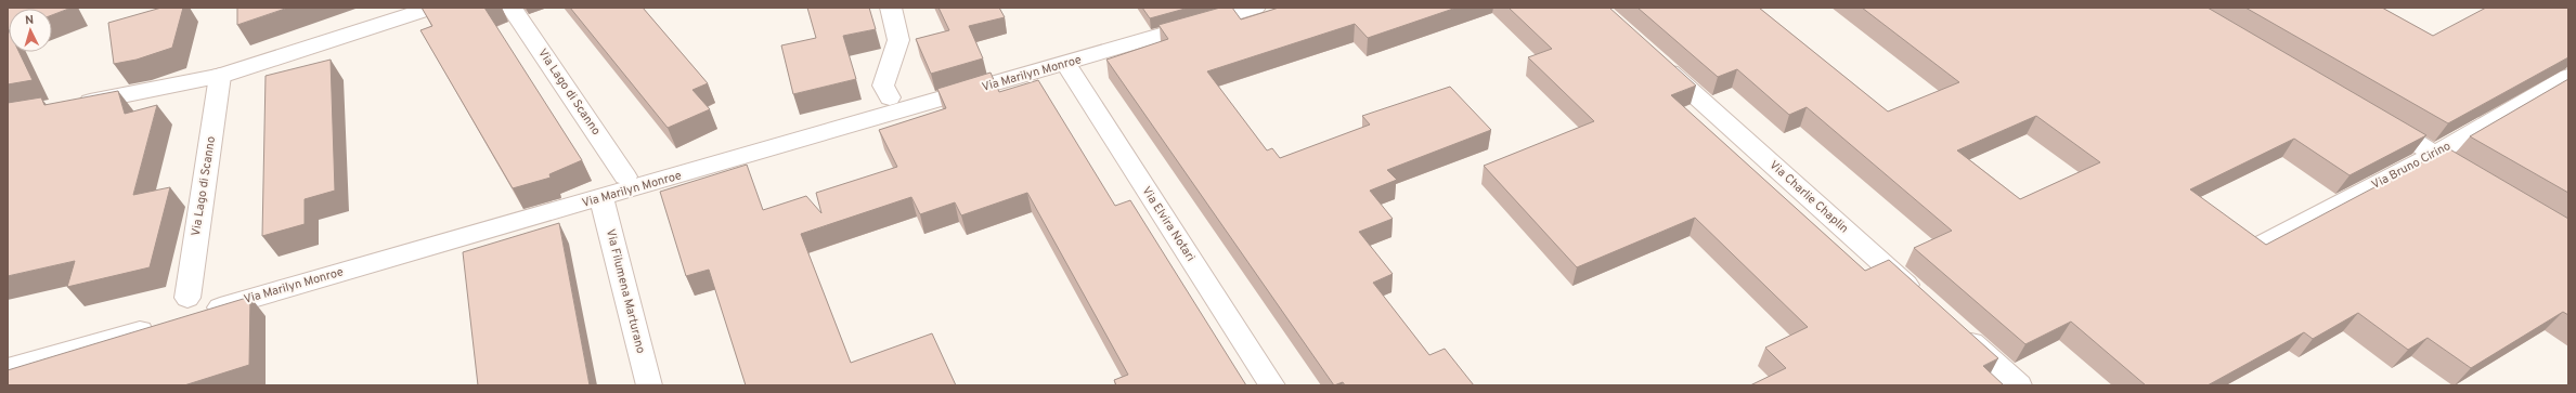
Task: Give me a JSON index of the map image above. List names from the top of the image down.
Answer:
{
  "streets": {
    "street": [
      "Via Marilyn Monroe",
      "Via Lago di Scanno",
      "Via Bruno Cirino",
      "Via Charlie Chaplin",
      "Via Elvira Notari",
      "Via Filumena Marturano"
    ]
  },
  "crossings": [
    ["Via Marilyn Monroe", "Via Lago di Scanno"],
    ["Via Marilyn Monroe", "Via Elvira Notari"],
    ["Via Marilyn Monroe", "Via Filumena Marturano"]
  ],
  "north": "top"
}
